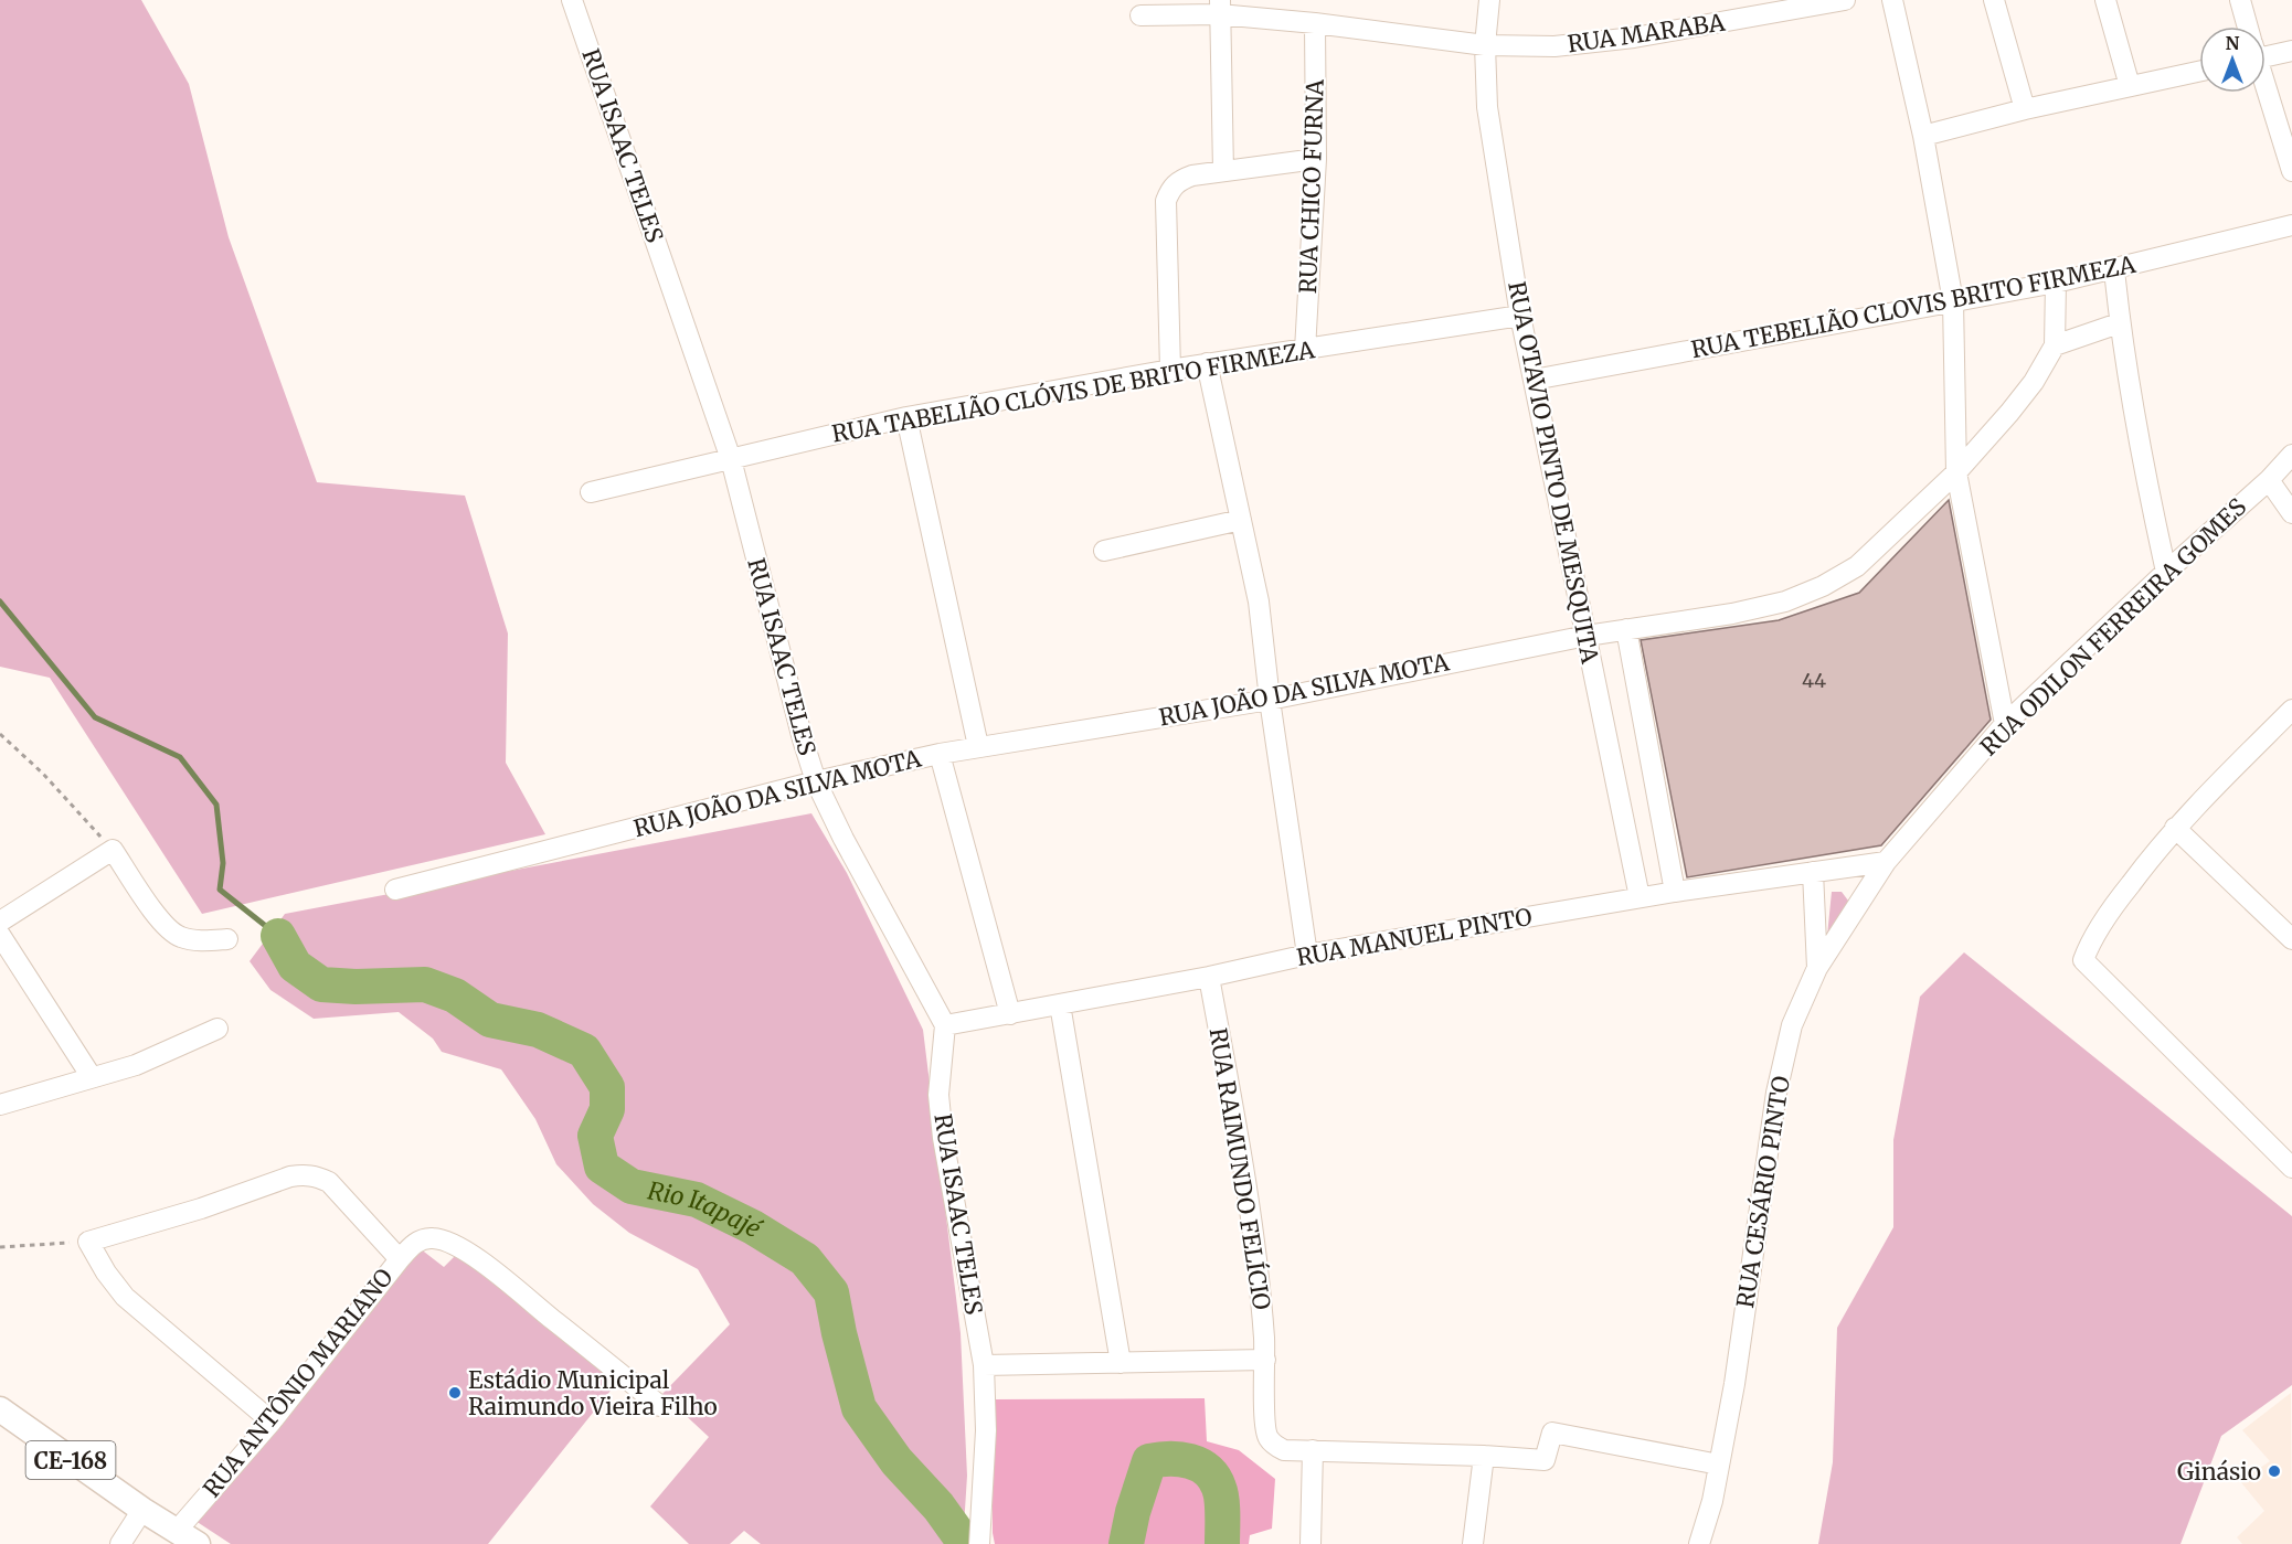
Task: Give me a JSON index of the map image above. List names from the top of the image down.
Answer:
{
  "streets": {
    "main road": ["CE-168"],
    "street": [
      "RUA MARABA",
      "RUA ISAAC TELES",
      "RUA CHICO FURNA",
      "RUA TEBELIÃO CLOVIS BRITO FIRMEZA",
      "RUA TABELIÃO CLÓVIS DE BRITO FIRMEZA",
      "RUA OTAVIO PINTO DE MESQUITA",
      "RUA ODILON FERREIRA GOMES",
      "RUA JOÃO DA SILVA MOTA",
      "RUA MANUEL PINTO",
      "RUA RAIMUNDO FELÍCIO",
      "RUA CESÁRIO PINTO",
      "RUA ANTÔNIO MARIANO"
    ]
  },
  "crossings": [
    ["RUA MARABA", "RUA CHICO FURNA"],
    ["RUA MARABA", "RUA OTAVIO PINTO DE MESQUITA"],
    ["RUA ISAAC TELES", "RUA TABELIÃO CLÓVIS DE BRITO FIRMEZA"],
    ["RUA ISAAC TELES", "RUA JOÃO DA SILVA MOTA"],
    ["RUA ISAAC TELES", "RUA MANUEL PINTO"],
    ["RUA CHICO FURNA", "RUA TABELIÃO CLÓVIS DE BRITO FIRMEZA"],
    ["RUA TEBELIÃO CLOVIS BRITO FIRMEZA", "RUA OTAVIO PINTO DE MESQUITA"],
    ["RUA TEBELIÃO CLOVIS BRITO FIRMEZA", "RUA JOÃO DA SILVA MOTA"],
    ["RUA TABELIÃO CLÓVIS DE BRITO FIRMEZA", "RUA OTAVIO PINTO DE MESQUITA"],
    ["RUA OTAVIO PINTO DE MESQUITA", "RUA JOÃO DA SILVA MOTA"],
    ["RUA OTAVIO PINTO DE MESQUITA", "RUA MANUEL PINTO"],
    ["RUA ODILON FERREIRA GOMES", "RUA MANUEL PINTO"],
    ["RUA ODILON FERREIRA GOMES", "RUA CESÁRIO PINTO"],
    ["RUA MANUEL PINTO", "RUA RAIMUNDO FELÍCIO"],
    ["RUA MANUEL PINTO", "RUA CESÁRIO PINTO"],
    ["RUA RAIMUNDO FELÍCIO", "RUA CESÁRIO PINTO"],
    ["RUA ANTÔNIO MARIANO", "CE-168"]
  ],
  "water": ["Rio Itapajé"],
  "places": ["Estádio Municipal Raimundo Vieira Filho", "Ginásio"],
  "house_numbers": ["44"],
  "north": "top"
}
